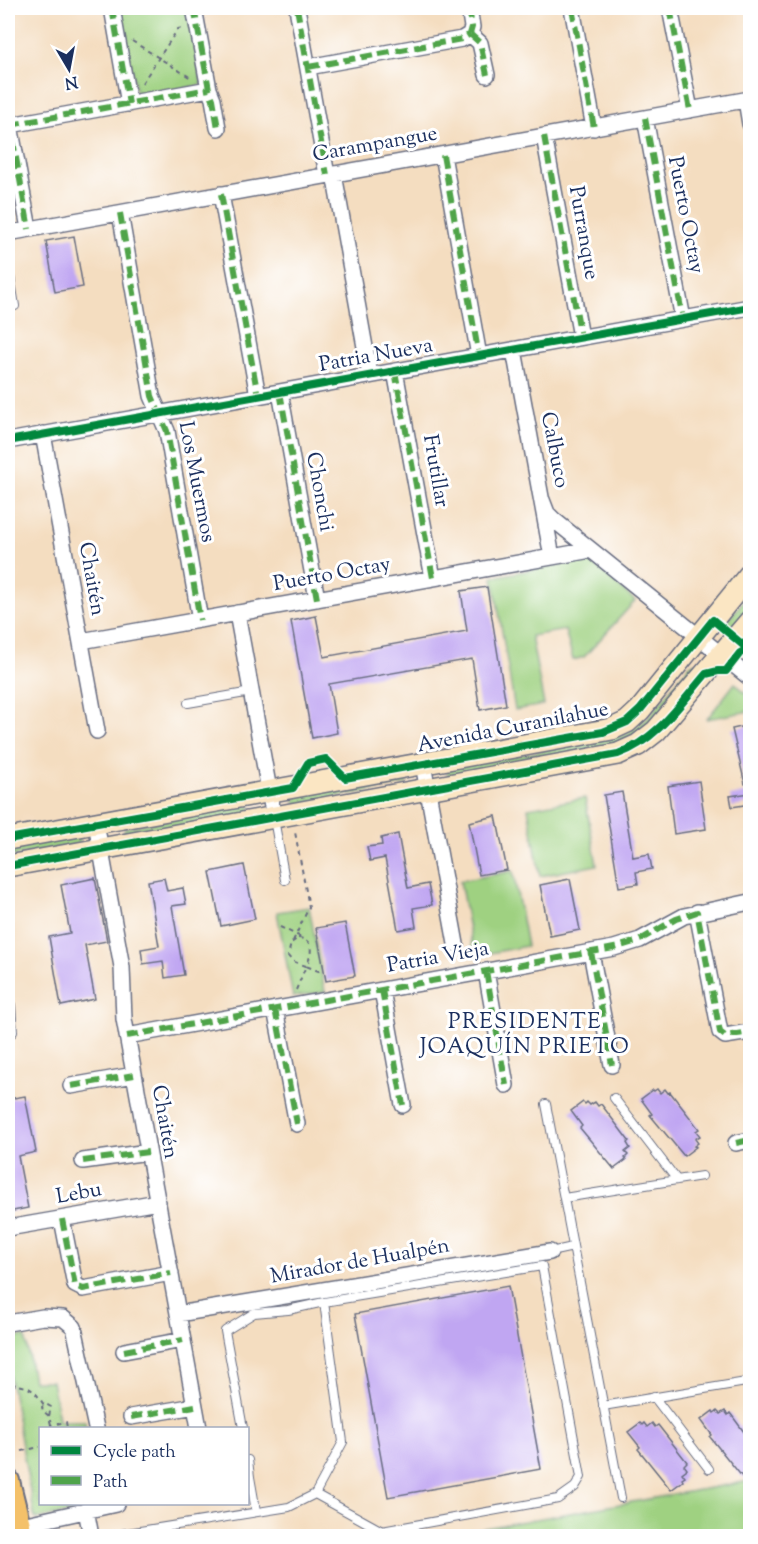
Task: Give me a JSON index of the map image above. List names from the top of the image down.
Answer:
{
  "streets": {
    "main road": ["Avenida Curanilahue"],
    "street": [
      "Carampangue",
      "Puerto Octay",
      "Purranque",
      "Patria Nueva",
      "Calbuco",
      "Frutillar",
      "Los Muermos",
      "Chonchi",
      "Chaitén",
      "Patria Vieja",
      "Lebu",
      "Mirador de Hualpén"
    ]
  },
  "crossings": [
    ["Carampangue", "Puerto Octay"],
    ["Carampangue", "Purranque"],
    ["Carampangue", "Los Muermos"],
    ["Puerto Octay", "Patria Nueva"],
    ["Puerto Octay", "Calbuco"],
    ["Puerto Octay", "Frutillar"],
    ["Puerto Octay", "Los Muermos"],
    ["Puerto Octay", "Chonchi"],
    ["Puerto Octay", "Chaitén"],
    ["Purranque", "Patria Nueva"],
    ["Patria Nueva", "Calbuco"],
    ["Patria Nueva", "Frutillar"],
    ["Patria Nueva", "Los Muermos"],
    ["Patria Nueva", "Chonchi"],
    ["Patria Nueva", "Chaitén"],
    ["Chaitén", "Avenida Curanilahue"],
    ["Chaitén", "Patria Vieja"],
    ["Chaitén", "Lebu"],
    ["Chaitén", "Mirador de Hualpén"]
  ],
  "districts": ["PRESIDENTE JOAQUÍN PRIETO"],
  "legend": ["Cycle path", "Path"],
  "north": "bottom"
}
